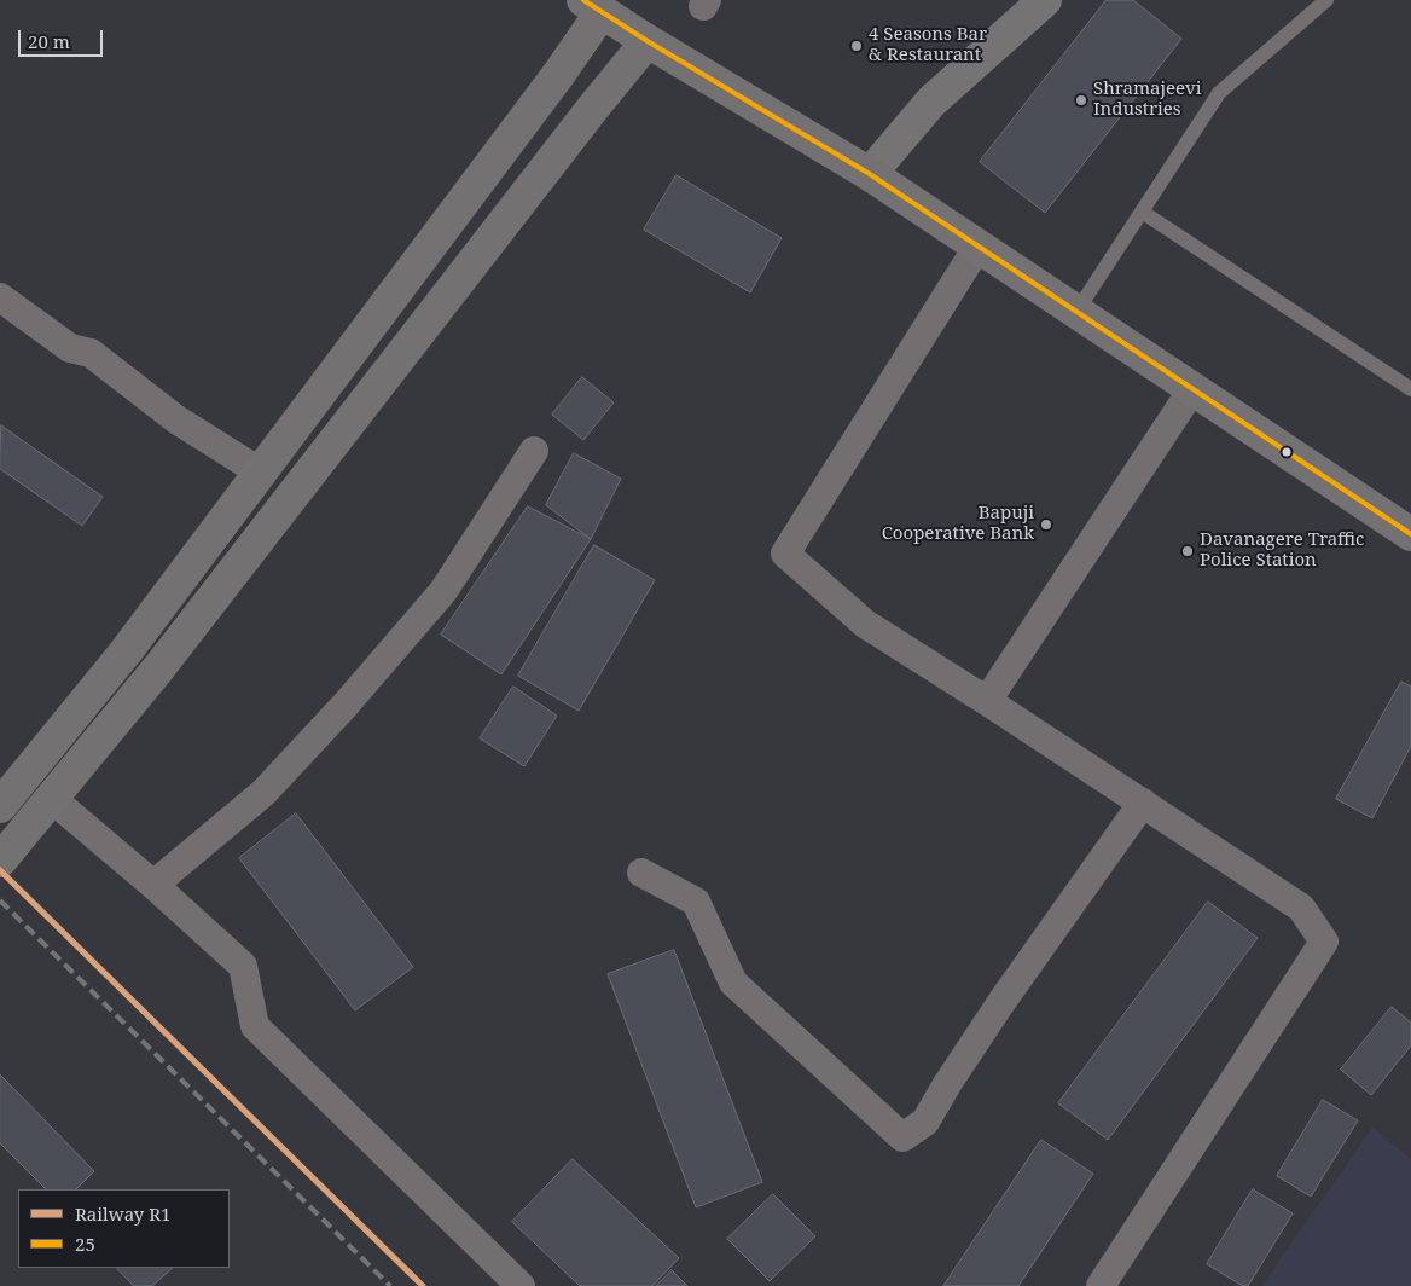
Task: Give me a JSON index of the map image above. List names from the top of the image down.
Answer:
{
  "places": [
    "4 Seasons Bar & Restaurant",
    "Shramajeevi Industries",
    "Bapuji Cooperative Bank",
    "Davanagere Traffic Police Station"
  ],
  "lines": ["transit line 25", "rail line R1"],
  "legend": ["Railway R1", "25"],
  "scale_bar": "20 m"
}
